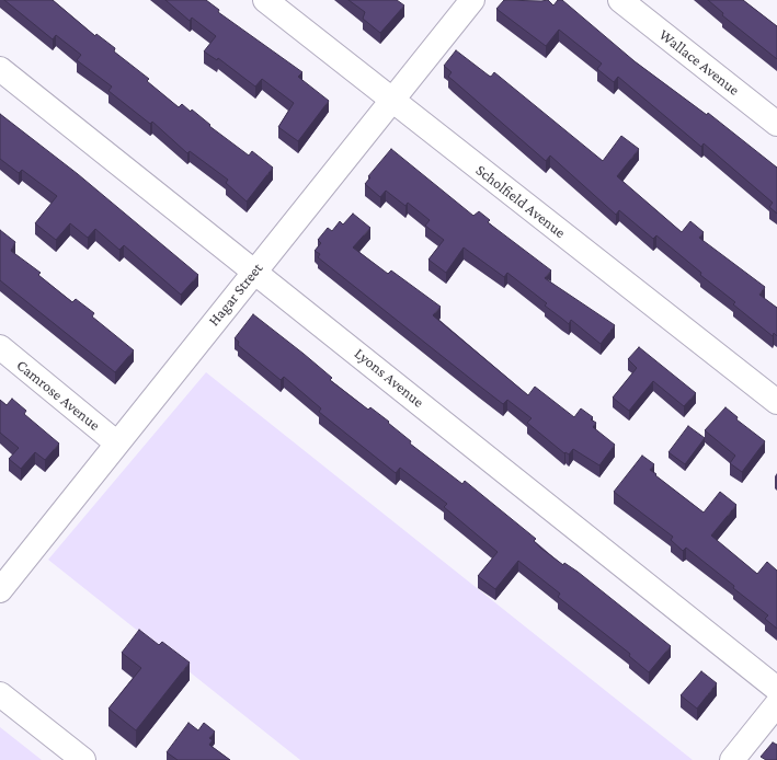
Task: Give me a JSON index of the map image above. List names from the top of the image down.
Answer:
{
  "streets": {
    "street": [
      "Wallace Avenue",
      "Scholfield Avenue",
      "Hagar Street",
      "Lyons Avenue",
      "Camrose Avenue"
    ]
  },
  "crossings": [
    ["Scholfield Avenue", "Hagar Street"],
    ["Hagar Street", "Lyons Avenue"],
    ["Hagar Street", "Camrose Avenue"]
  ]
}
